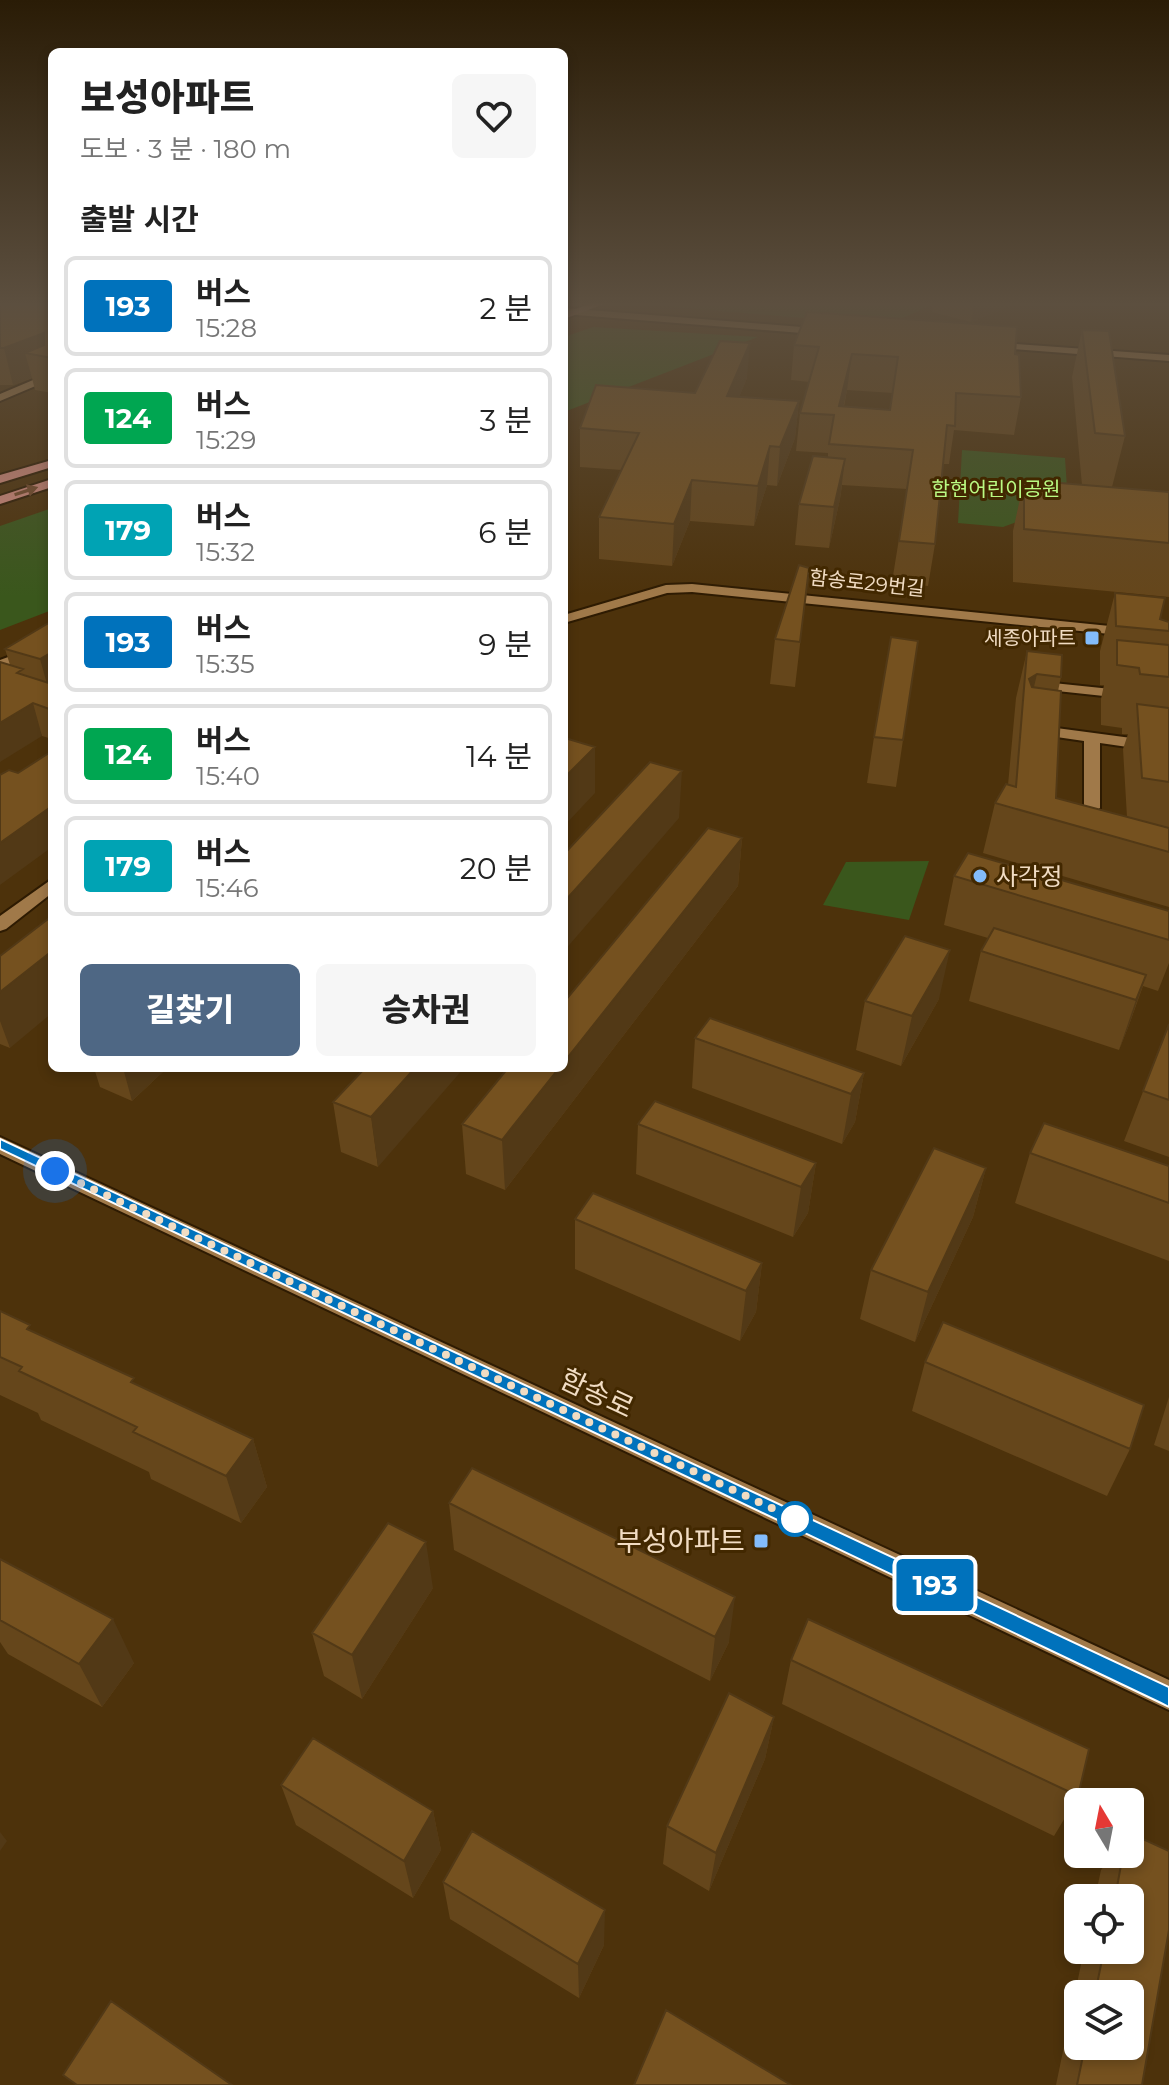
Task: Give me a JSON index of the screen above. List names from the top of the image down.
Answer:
{
  "streets": {
    "main road": ["함송로29번길", "함송로"]
  },
  "parks": ["함현어린이공원"],
  "places": {
    "transit": ["세종아파트", "부성아파트"],
    "other": ["사각정"]
  },
  "lines": ["bus line 193"],
  "north": "top",
  "page": {
    "on_map": "193",
    "heading": [
      ["보성아파트", "도보 · 3 분 · 180 m"],
      "출발 시간"
    ],
    "list": [
      {
        "mark": "193",
        "name": "버스",
        "note": "15:28",
        "value": "2 분"
      },
      {
        "mark": "124",
        "name": "버스",
        "note": "15:29",
        "value": "3 분"
      },
      {
        "mark": "179",
        "name": "버스",
        "note": "15:32",
        "value": "6 분"
      },
      {
        "mark": "193",
        "name": "버스",
        "note": "15:35",
        "value": "9 분"
      },
      {
        "mark": "124",
        "name": "버스",
        "note": "15:40",
        "value": "14 분"
      },
      {
        "mark": "179",
        "name": "버스",
        "note": "15:46",
        "value": "20 분"
      }
    ],
    "buttons": ["길찾기", "승차권"]
  }
}
